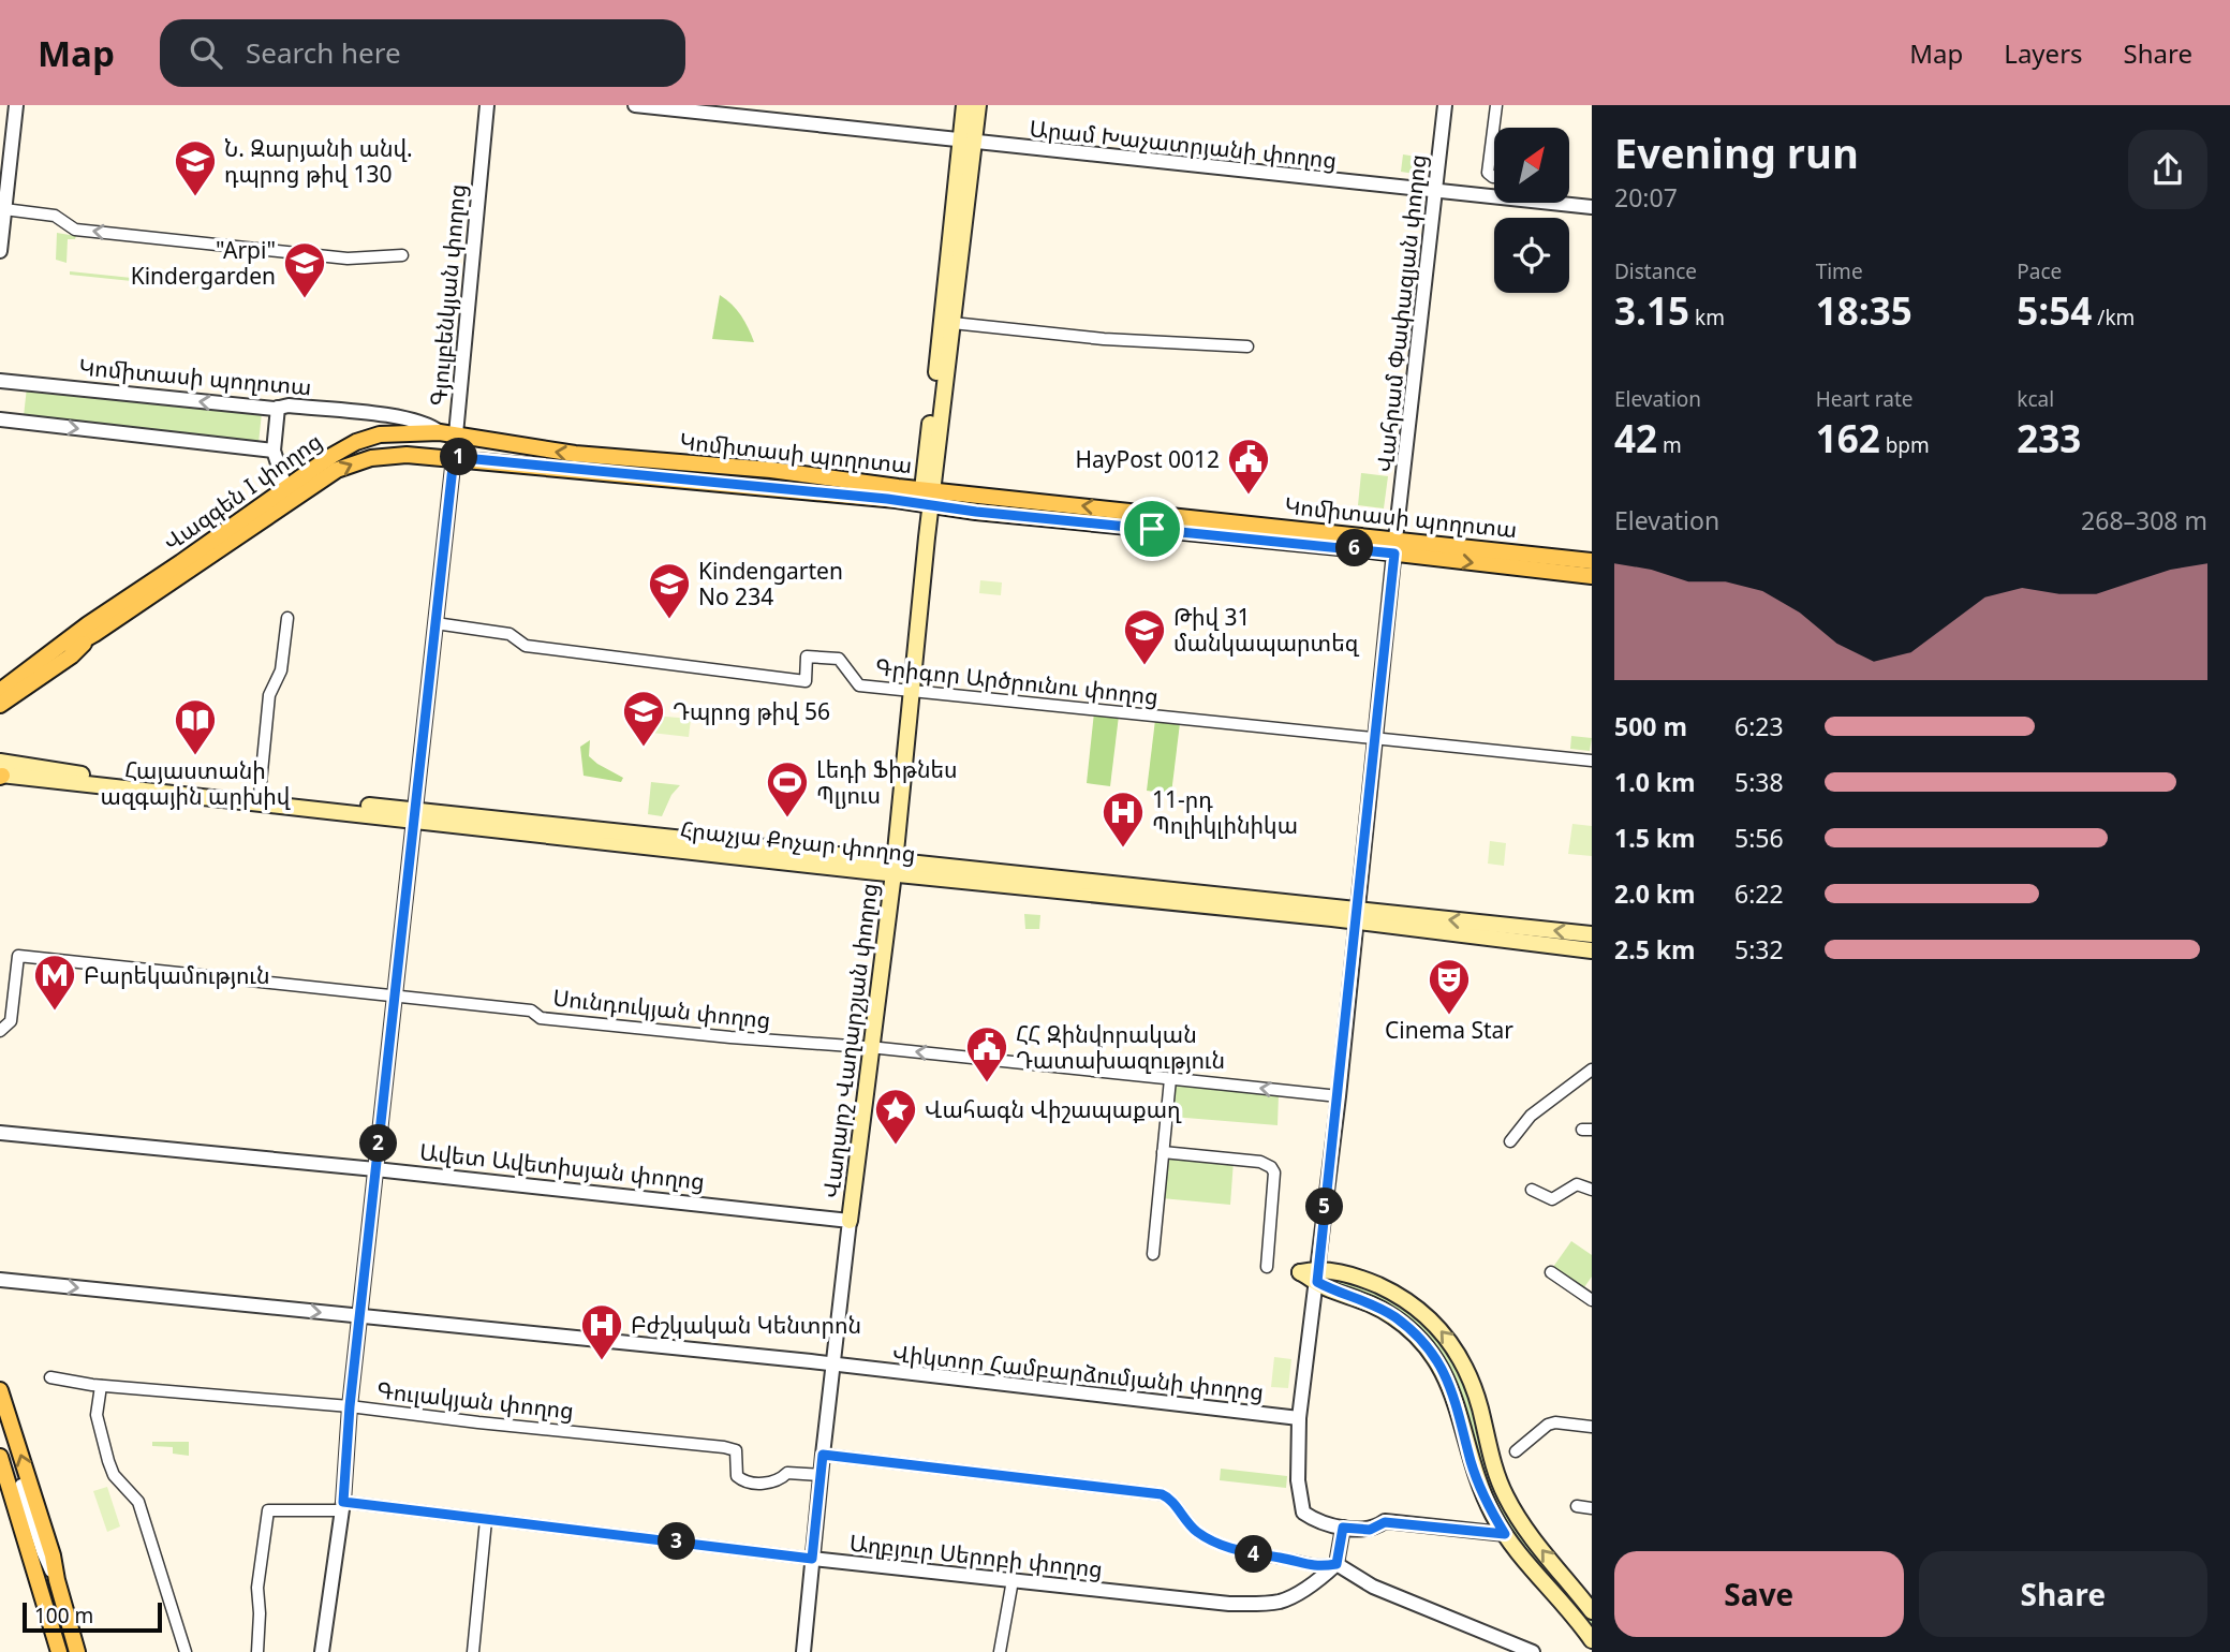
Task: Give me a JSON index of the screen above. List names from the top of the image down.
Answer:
{
  "streets": {
    "main road": [
      "Կոմիտասի պողոտա",
      "Վազգեն I փողոց",
      "Հրաչյա Քոչար փողոց",
      "Վաղարշ Վաղարշյան փողոց"
    ],
    "street": [
      "Արամ Խաչատրյանի փողոց",
      "Գյուլբենկյան փողոց",
      "Վահրամ Փափազյան փողոց",
      "Գրիգոր Արծրունու փողոց",
      "Սունդուկյան փողոց",
      "Ավետ Ավետիսյան փողոց",
      "Վիկտոր Համբարձումյանի փողոց",
      "Գուլակյան փողոց",
      "Աղբյուր Սերոբի փողոց"
    ]
  },
  "crossings": [
    ["Արամ Խաչատրյանի փողոց", "Վահրամ Փափազյան փողոց"],
    ["Արամ Խաչատրյանի փողոց", "Վաղարշ Վաղարշյան փողոց"],
    ["Գյուլբենկյան փողոց", "Կոմիտասի պողոտա"],
    ["Գյուլբենկյան փողոց", "Վազգեն I փողոց"],
    ["Գյուլբենկյան փողոց", "Գրիգոր Արծրունու փողոց"],
    ["Գյուլբենկյան փողոց", "Հրաչյա Քոչար փողոց"],
    ["Գյուլբենկյան փողոց", "Սունդուկյան փողոց"],
    ["Գյուլբենկյան փողոց", "Ավետ Ավետիսյան փողոց"],
    ["Գյուլբենկյան փողոց", "Վիկտոր Համբարձումյանի փողոց"],
    ["Գյուլբենկյան փողոց", "Գուլակյան փողոց"],
    ["Գյուլբենկյան փողոց", "Աղբյուր Սերոբի փողոց"],
    ["Վահրամ Փափազյան փողոց", "Կոմիտասի պողոտա"],
    ["Վահրամ Փափազյան փողոց", "Գրիգոր Արծրունու փողոց"],
    ["Վահրամ Փափազյան փողոց", "Հրաչյա Քոչար փողոց"],
    ["Վահրամ Փափազյան փողոց", "Սունդուկյան փողոց"],
    ["Վահրամ Փափազյան փողոց", "Վիկտոր Համբարձումյանի փողոց"],
    ["Կոմիտասի պողոտա", "Վազգեն I փողոց"],
    ["Կոմիտասի պողոտա", "Վաղարշ Վաղարշյան փողոց"],
    ["Գրիգոր Արծրունու փողոց", "Վաղարշ Վաղարշյան փողոց"],
    ["Հրաչյա Քոչար փողոց", "Վաղարշ Վաղարշյան փողոց"],
    ["Սունդուկյան փողոց", "Վաղարշ Վաղարշյան փողոց"],
    ["Վաղարշ Վաղարշյան փողոց", "Ավետ Ավետիսյան փողոց"],
    ["Վաղարշ Վաղարշյան փողոց", "Վիկտոր Համբարձումյանի փողոց"],
    ["Վաղարշ Վաղարշյան փողոց", "Գուլակյան փողոց"],
    ["Վաղարշ Վաղարշյան փողոց", "Աղբյուր Սերոբի փողոց"]
  ],
  "places": {
    "school or university": [
      "Ն. Զարյանի անվ. դպրոց թիվ 130",
      "\"Arpi\" Kindergarden",
      "Kindengarten No 234",
      "Թիվ 31 մանկապարտեզ",
      "Դպրոց թիվ 56"
    ],
    "public building": ["HayPost 0012", "ՀՀ Զինվորական Դատախազություն"],
    "library": ["Հայաստանի ազգային արխիվ"],
    "sports": ["Լեդի Ֆիթնես Պլյուս"],
    "hospital": ["11-րդ Պոլիկլինիկա", "Բժշկական Կենտրոն"],
    "metro station": ["Բարեկամություն"],
    "theatre": ["Cinema Star"],
    "place": ["Վահագն Վիշապաքաղ"]
  },
  "scale_bar": "100 m",
  "north": "top right",
  "page": {
    "header": "Map",
    "search": "Search here",
    "nav": ["Map", "Layers", "Share"],
    "heading": ["Evening run", "20:07"],
    "stats": [
      ["Distance", "3.15 km"],
      ["Time", "18:35"],
      ["Pace", "5:54 /km"],
      ["Elevation", "42 m"],
      ["Heart rate", "162 bpm"],
      ["kcal", "233"]
    ],
    "pins": [
      "1",
      "6",
      "2",
      "5",
      "3",
      "4"
    ],
    "chart": ["Elevation", "268–308 m"],
    "list": [
      {
        "name": "500 m",
        "note": "6:23"
      },
      {
        "name": "1.0 km",
        "note": "5:38"
      },
      {
        "name": "1.5 km",
        "note": "5:56"
      },
      {
        "name": "2.0 km",
        "note": "6:22"
      },
      {
        "name": "2.5 km",
        "note": "5:32"
      }
    ],
    "buttons": ["Save", "Share"],
    "scale": "100 m"
  }
}
